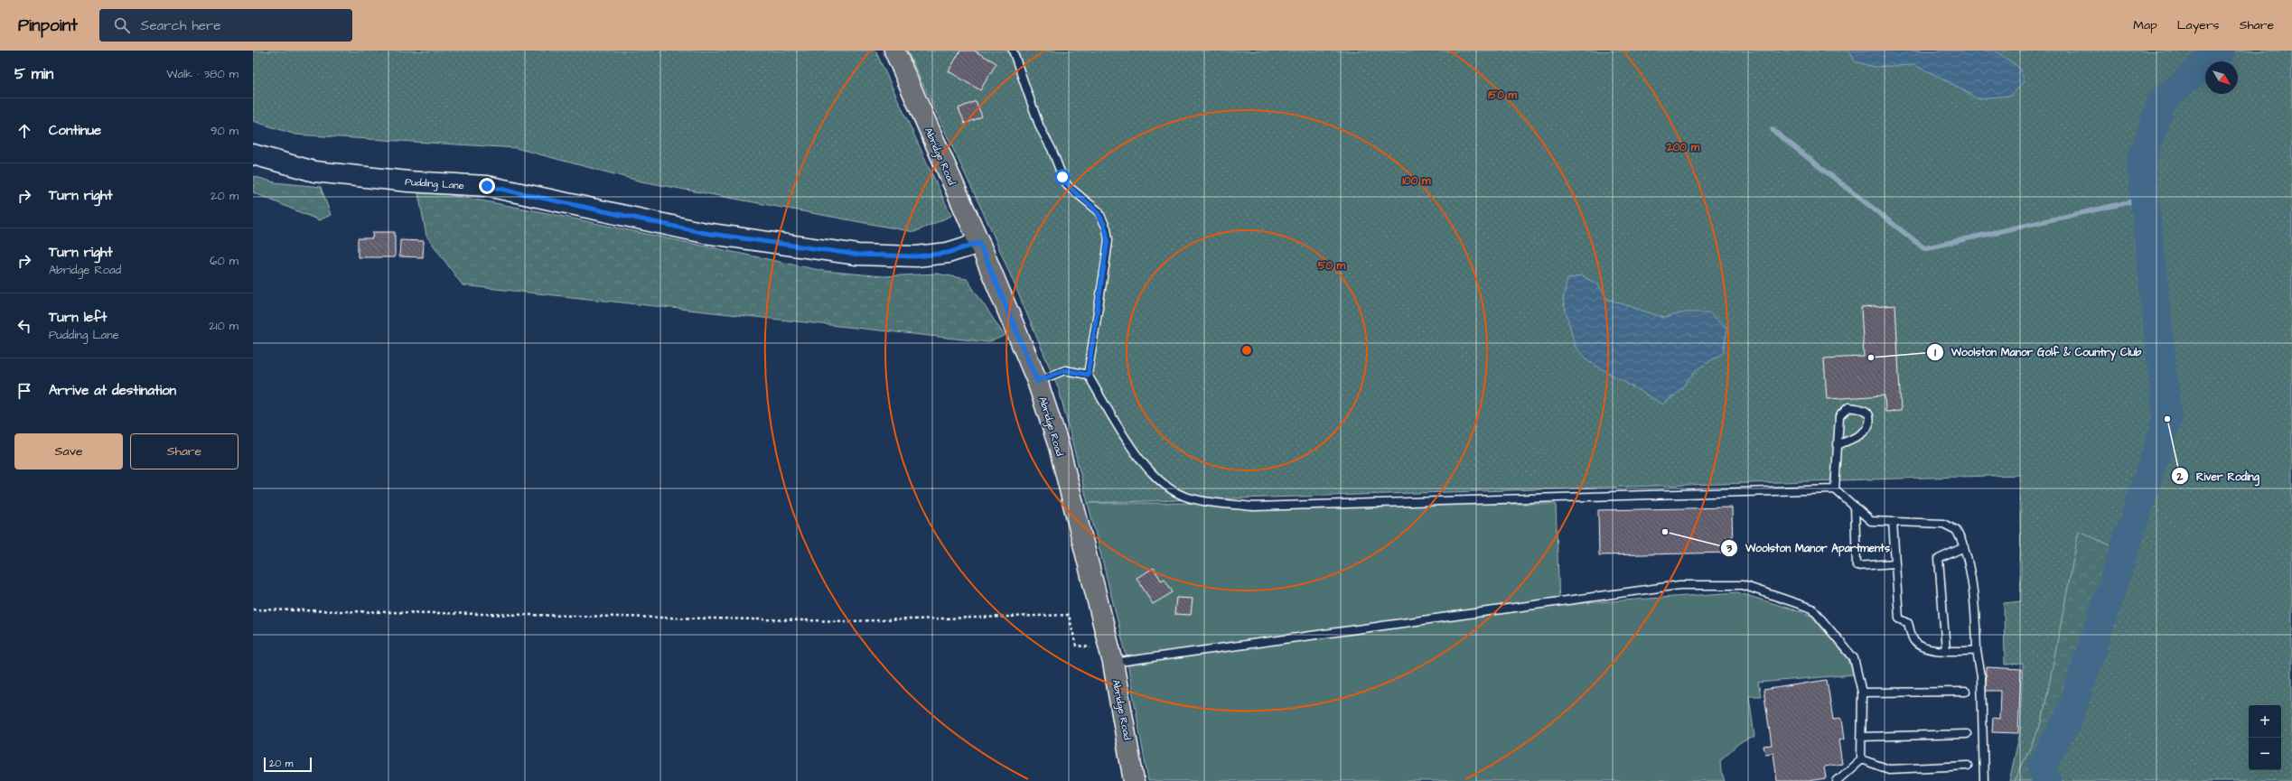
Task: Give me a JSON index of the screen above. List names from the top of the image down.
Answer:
{
  "streets": {
    "main road": ["Abridge Road"],
    "street": ["Pudding Lane"]
  },
  "crossings": [
    ["Abridge Road", "Pudding Lane"]
  ],
  "places": ["Woolston Manor Golf & Country Club", "River Roding", "Woolston Manor Apartments"],
  "scale_bar": "20 m",
  "north": "bottom right",
  "page": {
    "header": "Pinpoint",
    "search": "Search here",
    "nav": ["Map", "Layers", "Share"],
    "heading": ["5 min", "Walk · 380 m"],
    "list": [
      ["Continue", "90 m"],
      ["Turn right", "20 m"],
      ["Turn right", "Abridge Road", "60 m"],
      ["Turn left", "Pudding Lane", "210 m"],
      "Arrive at destination"
    ],
    "buttons": ["Save", "Share"],
    "map_buttons": ["+", "−"],
    "scale": "20 m"
  },
  "rings": [
    "150 m",
    "200 m",
    "100 m",
    "50 m"
  ]
}
